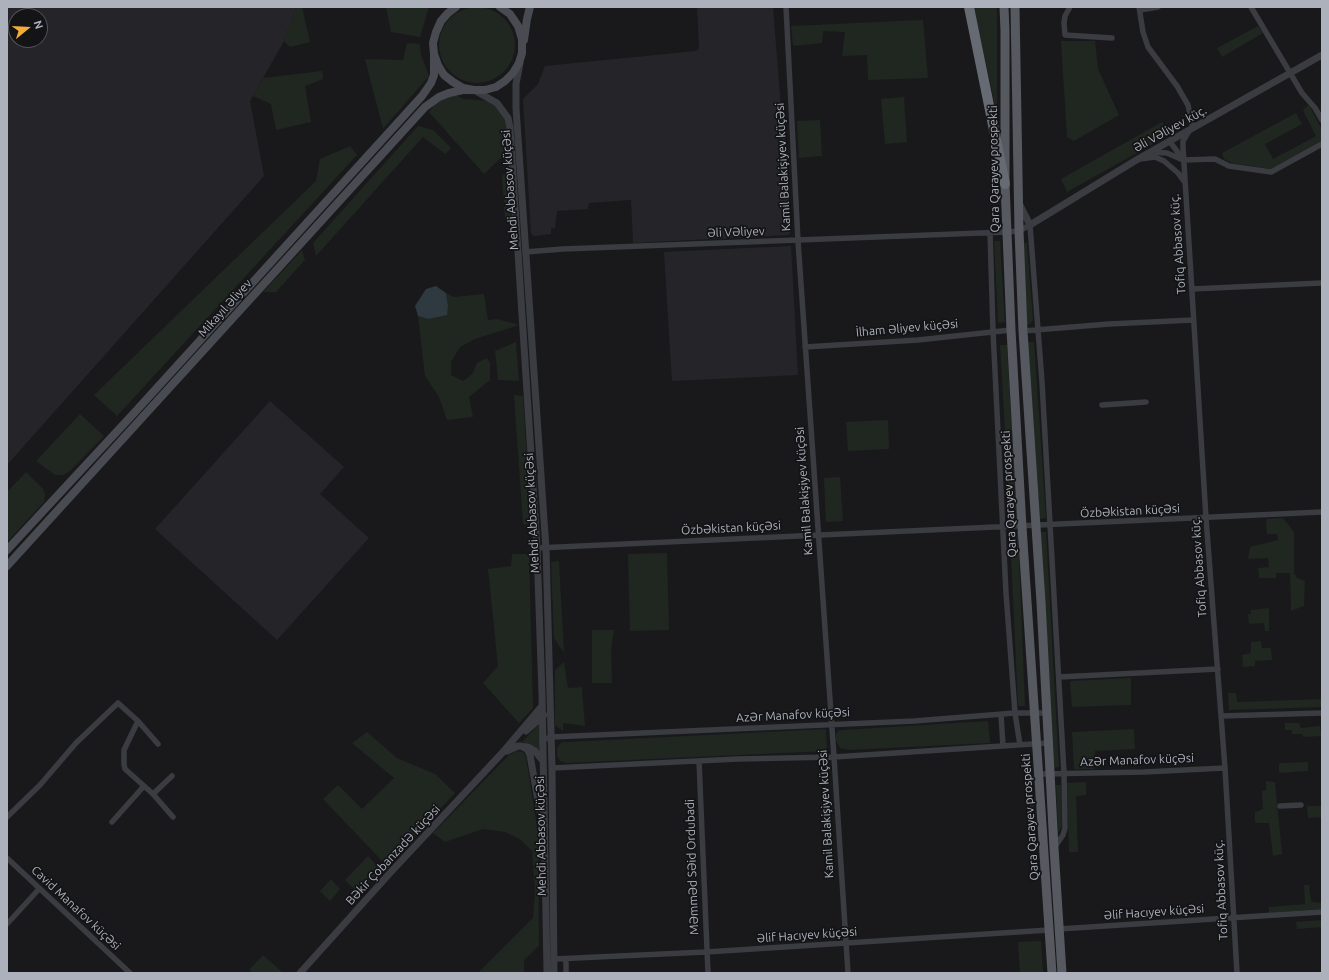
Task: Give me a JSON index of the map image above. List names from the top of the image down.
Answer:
{
  "streets": {
    "main road": ["Qara Qarayev prospekti", "Mikayıl Əliyev"],
    "street": [
      "Əli Vəliyev küç.",
      "Kamil Balakişiyev küçəsi",
      "Mehdi Abbasov küçəsi",
      "Əli Vəliyev",
      "Tofiq Abbasov küç.",
      "İlham Əliyev küçəsi",
      "Özbəkistan küçəsi",
      "Azər Manafov küçəsi",
      "Bəkir Çobanzadə küçəsi",
      "Məmməd Səid Ordubadi",
      "Cavid Manafov küçəsi",
      "Əlif Hacıyev küçəsi"
    ]
  },
  "crossings": [
    ["Əli Vəliyev küç.", "Tofiq Abbasov küç."],
    ["Kamil Balakişiyev küçəsi", "Əli Vəliyev"],
    ["Kamil Balakişiyev küçəsi", "İlham Əliyev küçəsi"],
    ["Kamil Balakişiyev küçəsi", "Özbəkistan küçəsi"],
    ["Kamil Balakişiyev küçəsi", "Azər Manafov küçəsi"],
    ["Kamil Balakişiyev küçəsi", "Əlif Hacıyev küçəsi"],
    ["Qara Qarayev prospekti", "Əli Vəliyev"],
    ["Qara Qarayev prospekti", "İlham Əliyev küçəsi"],
    ["Qara Qarayev prospekti", "Özbəkistan küçəsi"],
    ["Qara Qarayev prospekti", "Azər Manafov küçəsi"],
    ["Qara Qarayev prospekti", "Əlif Hacıyev küçəsi"],
    ["Mehdi Abbasov küçəsi", "Əli Vəliyev"],
    ["Mehdi Abbasov küçəsi", "Mikayıl Əliyev"],
    ["Mehdi Abbasov küçəsi", "Özbəkistan küçəsi"],
    ["Mehdi Abbasov küçəsi", "Azər Manafov küçəsi"],
    ["Mehdi Abbasov küçəsi", "Əlif Hacıyev küçəsi"],
    ["Tofiq Abbasov küç.", "Özbəkistan küçəsi"],
    ["Tofiq Abbasov küç.", "Azər Manafov küçəsi"],
    ["Tofiq Abbasov küç.", "Əlif Hacıyev küçəsi"],
    ["Məmməd Səid Ordubadi", "Əlif Hacıyev küçəsi"]
  ],
  "north": "right"
}
